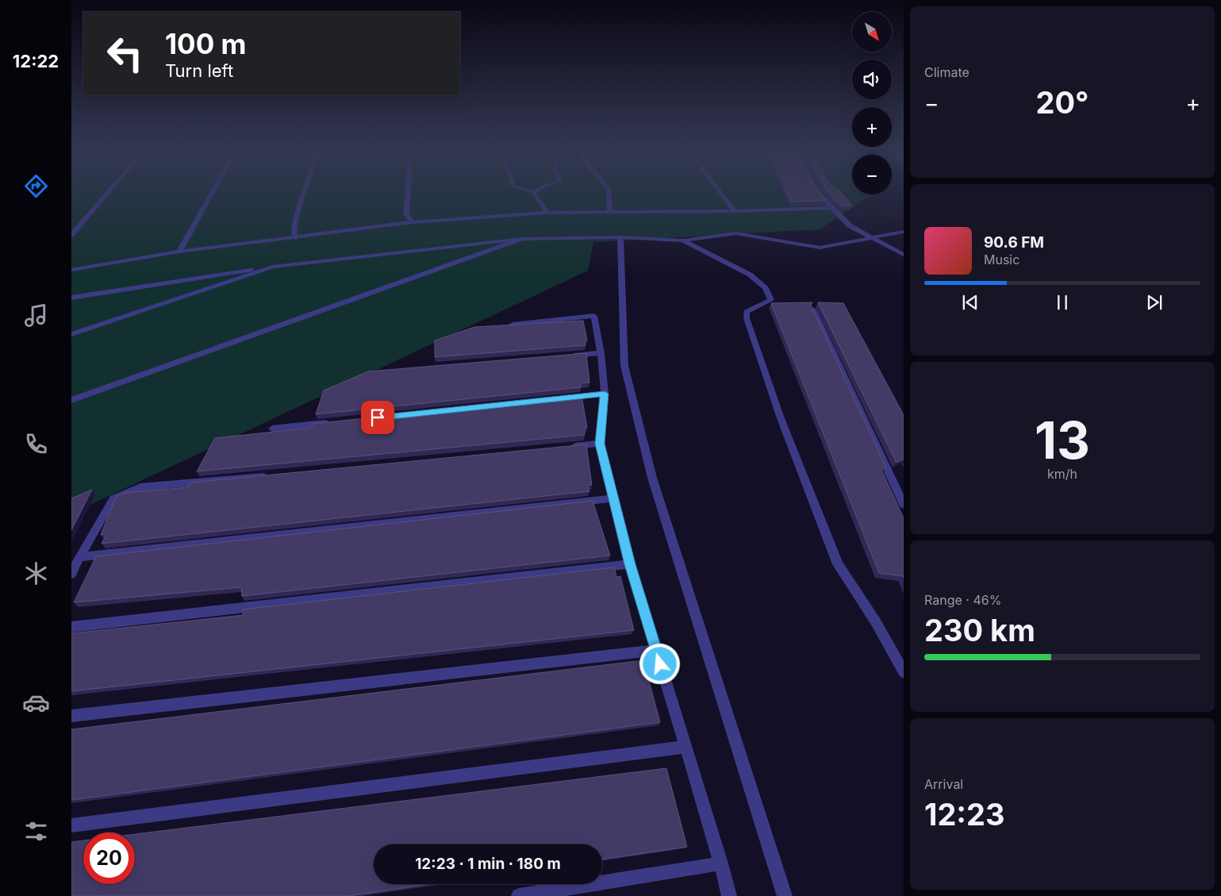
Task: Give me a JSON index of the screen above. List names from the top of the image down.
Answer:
{
  "north": "bottom right",
  "page": {
    "tabs": "12:22",
    "tile": [
      "Climate",
      ["13", "km/h"],
      ["Range · 46%", "230 km"],
      ["Arrival", "12:23"]
    ],
    "map_buttons": ["+", "−"],
    "turn": ["100 m", "Turn left"],
    "heat": ["−", "20°", "+"],
    "song": ["90.6 FM", "Music"],
    "limit": "20",
    "trip": "12:23 · 1 min · 180 m"
  }
}
